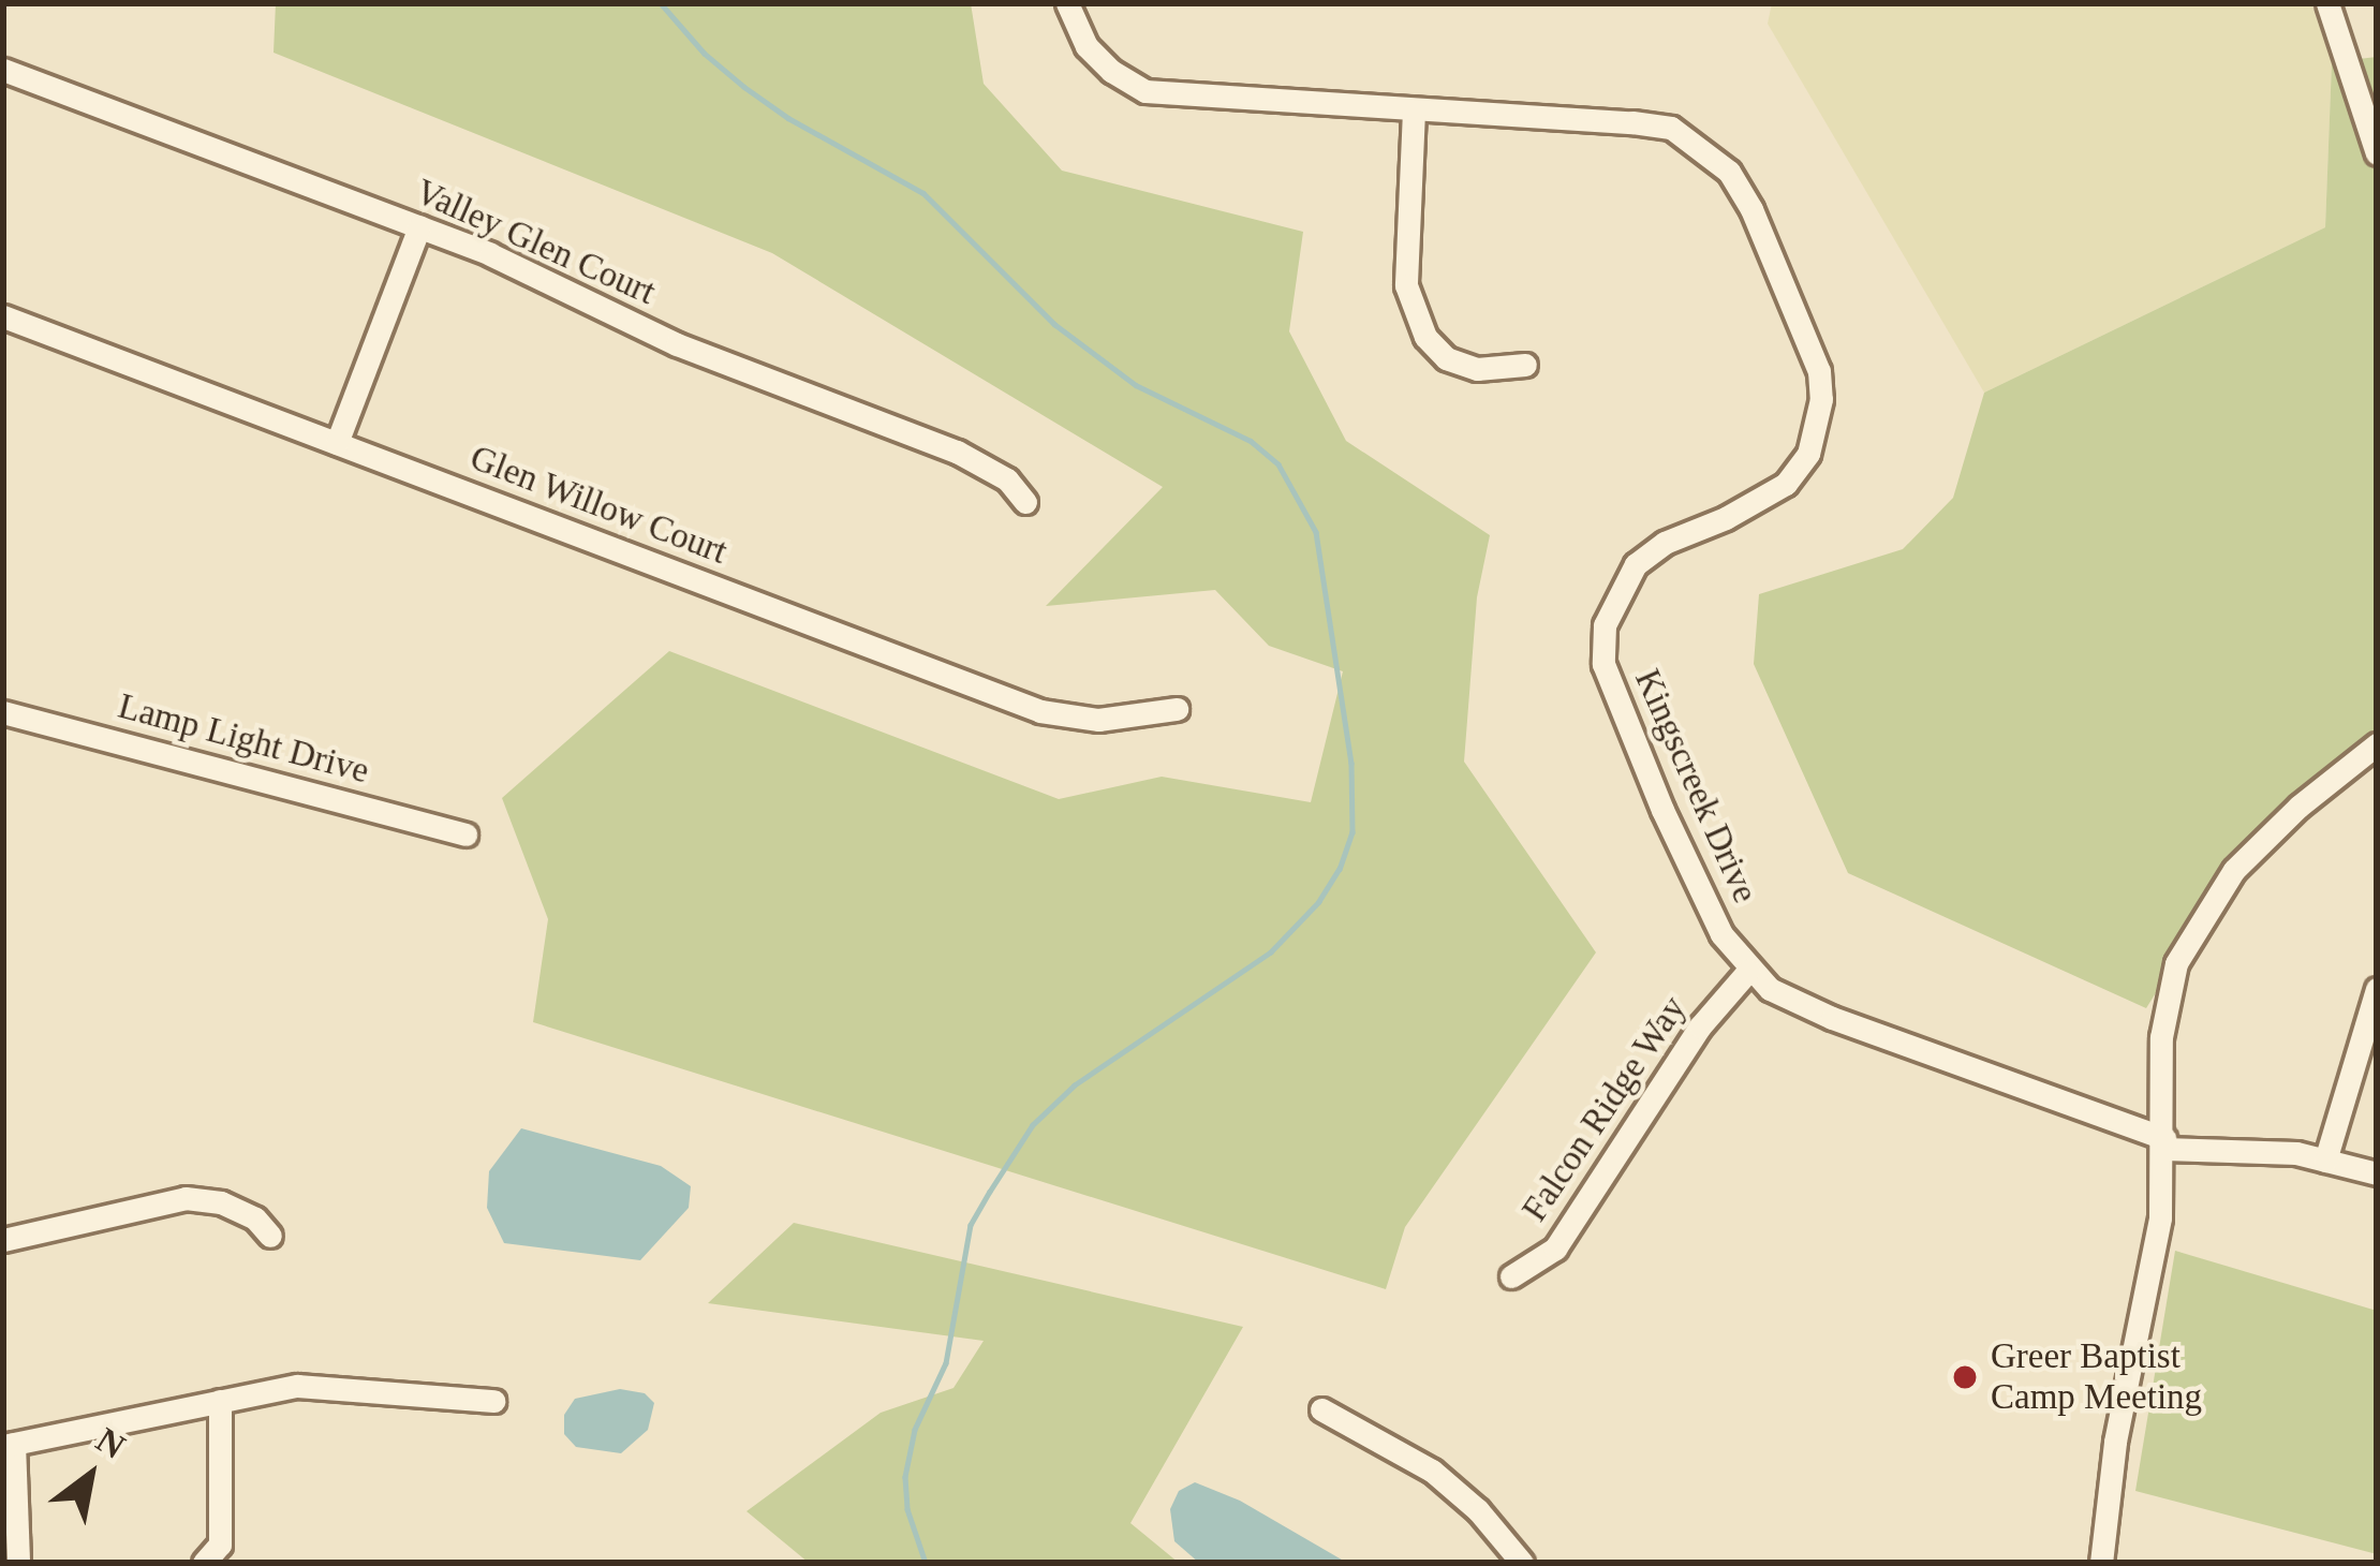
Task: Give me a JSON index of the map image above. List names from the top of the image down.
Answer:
{
  "streets": {
    "street": [
      "Valley Glen Court",
      "Glen Willow Court",
      "Lamp Light Drive",
      "Kingscreek Drive",
      "Falcon Ridge Way"
    ]
  },
  "crossings": [
    ["Kingscreek Drive", "Falcon Ridge Way"]
  ],
  "places": ["Greer Baptist Camp Meeting"],
  "north": "top right"
}
